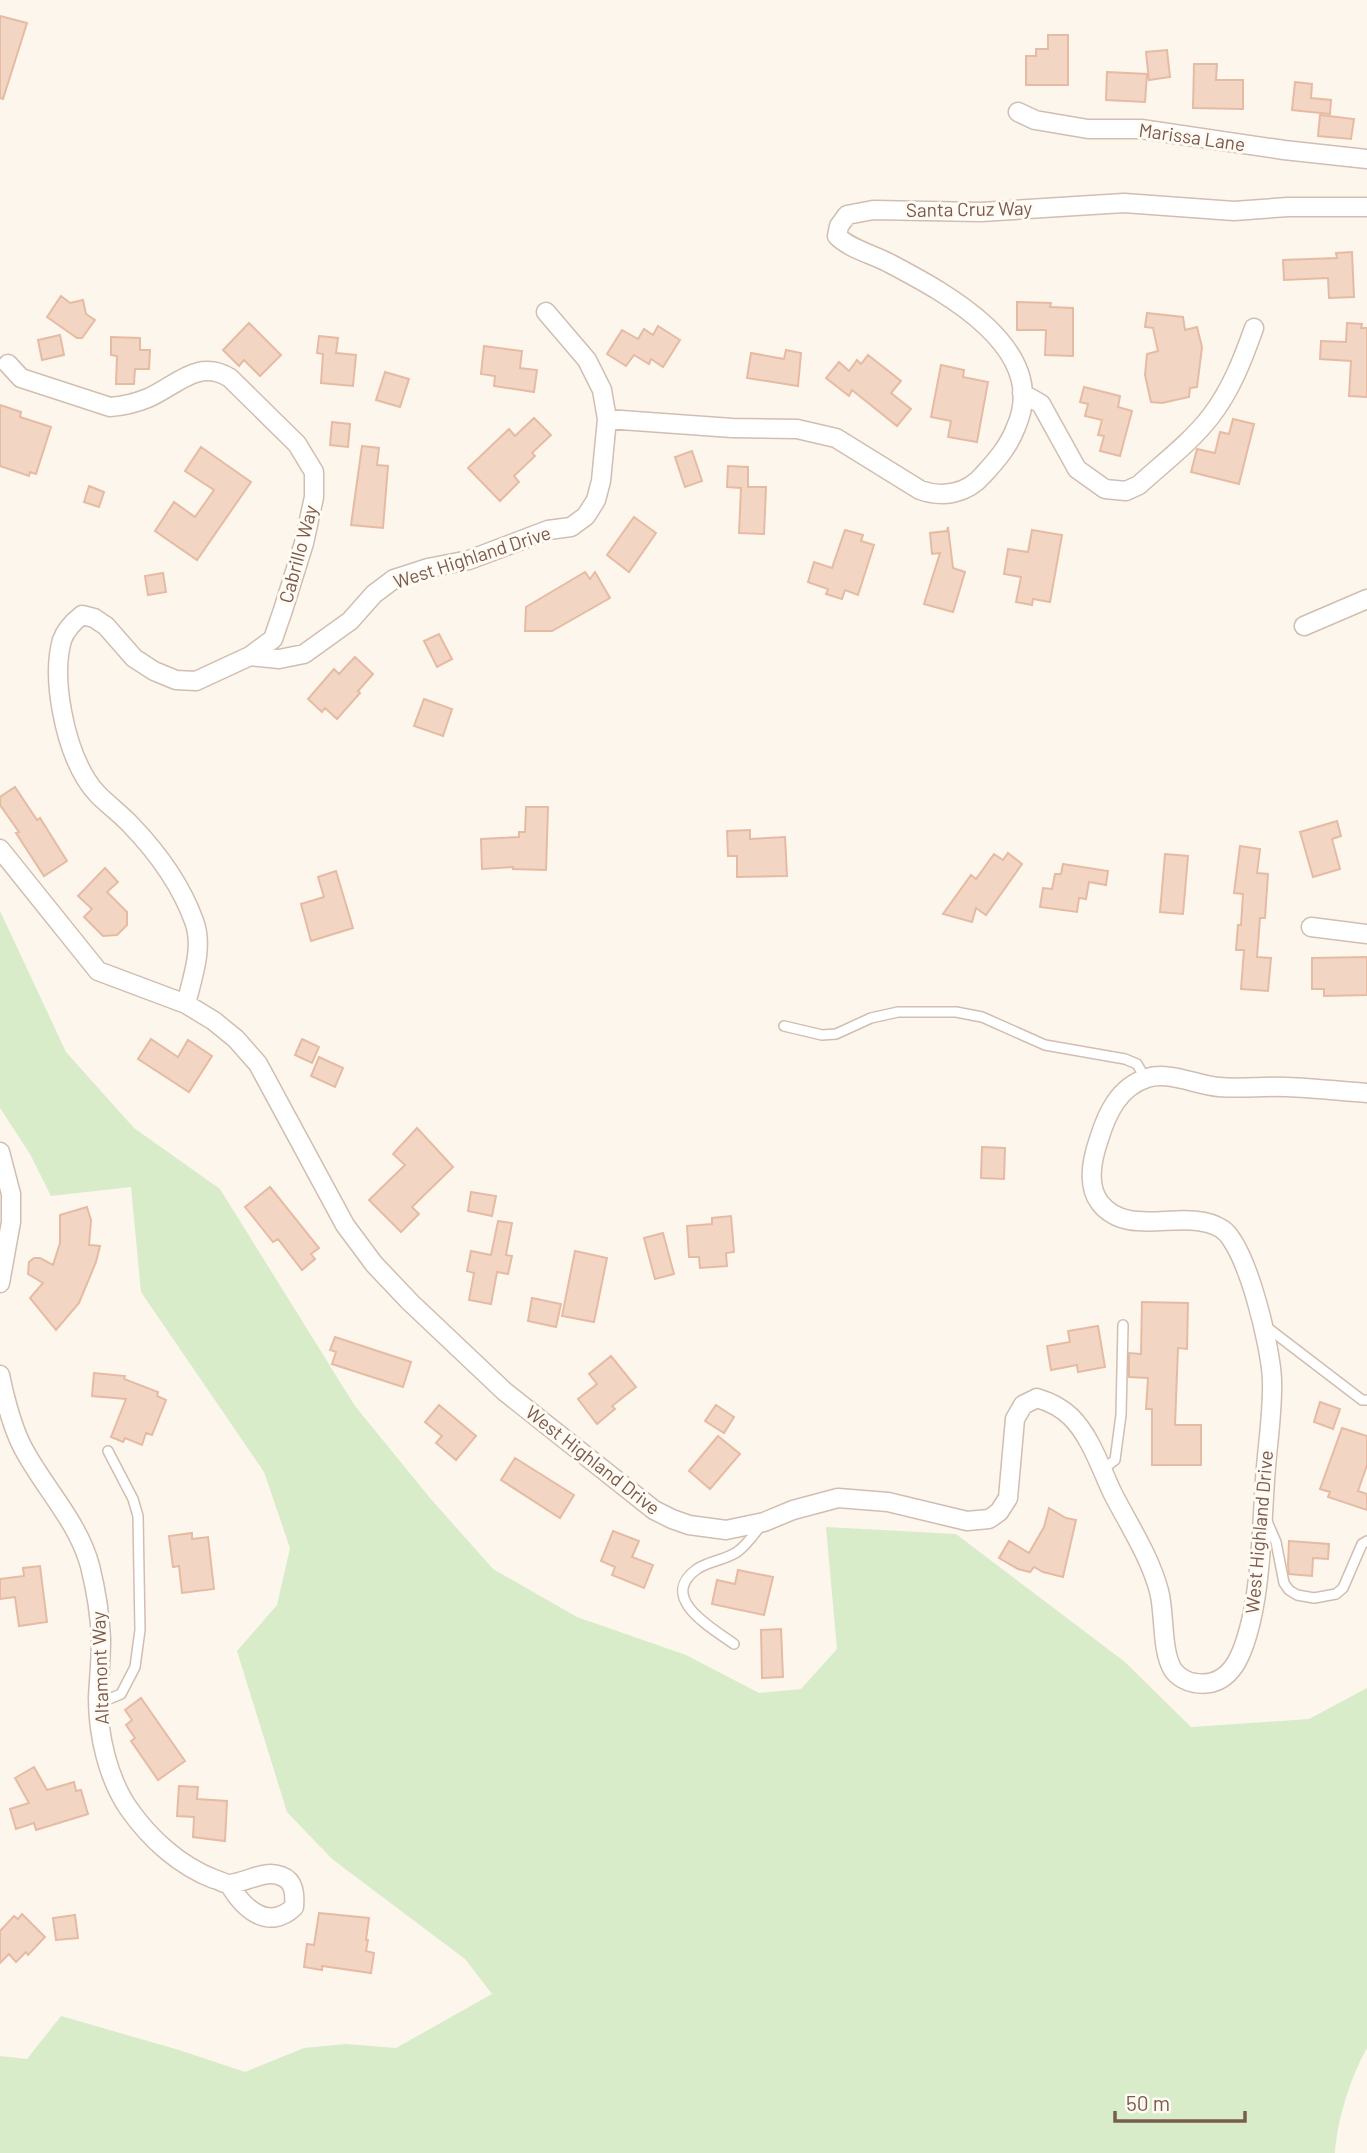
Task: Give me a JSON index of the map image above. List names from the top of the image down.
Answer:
{
  "streets": {
    "street": [
      "Marissa Lane",
      "Santa Cruz Way",
      "Cabrillo Way",
      "West Highland Drive",
      "Altamont Way"
    ]
  },
  "crossings": [
    ["Santa Cruz Way", "West Highland Drive"],
    ["Cabrillo Way", "West Highland Drive"]
  ],
  "scale_bar": "50 m"
}
